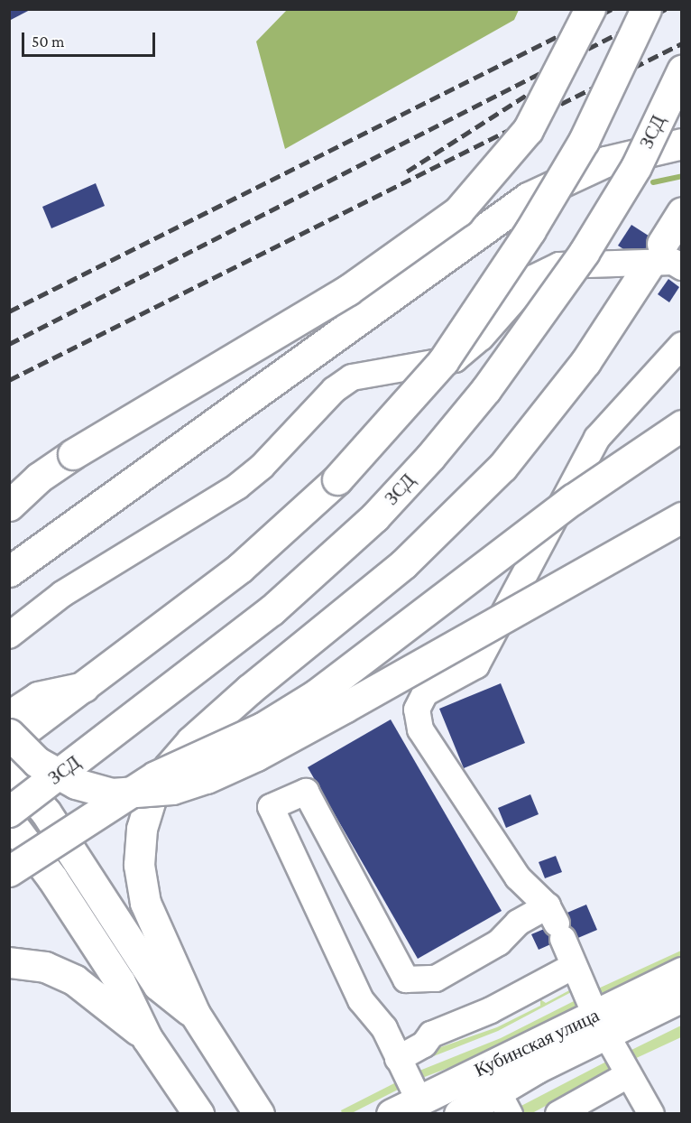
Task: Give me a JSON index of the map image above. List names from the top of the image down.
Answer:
{
  "streets": {
    "main road": ["ЗСД", "Кубинская улица"]
  },
  "scale_bar": "50 m"
}
